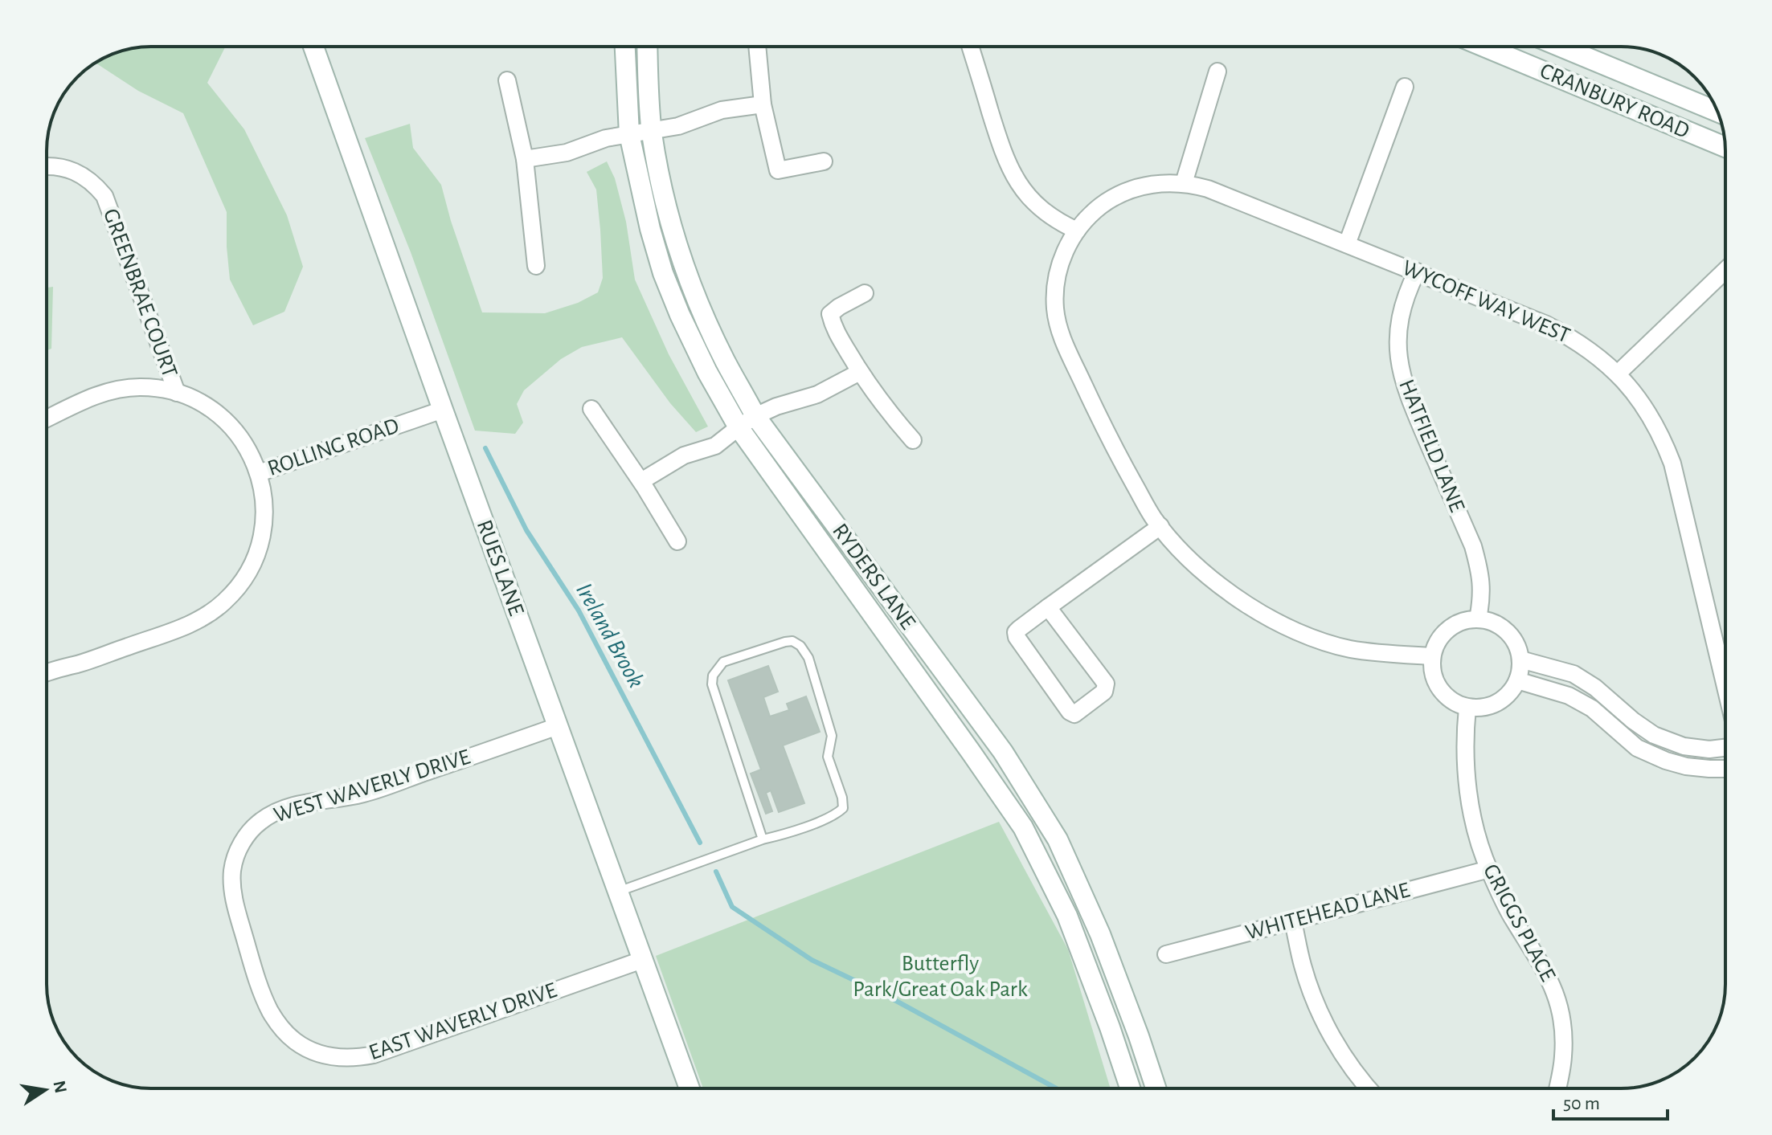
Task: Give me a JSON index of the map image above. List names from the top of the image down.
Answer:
{
  "streets": {
    "main road": ["CRANBURY ROAD", "RUES LANE", "RYDERS LANE"],
    "street": [
      "GREENBRAE COURT",
      "WYCOFF WAY WEST",
      "HATFIELD LANE",
      "ROLLING ROAD",
      "WEST WAVERLY DRIVE",
      "WHITEHEAD LANE",
      "GRIGGS PLACE",
      "EAST WAVERLY DRIVE"
    ]
  },
  "crossings": [
    ["WYCOFF WAY WEST", "HATFIELD LANE"],
    ["HATFIELD LANE", "GRIGGS PLACE"],
    ["ROLLING ROAD", "RUES LANE"],
    ["RUES LANE", "WEST WAVERLY DRIVE"],
    ["RUES LANE", "EAST WAVERLY DRIVE"],
    ["WEST WAVERLY DRIVE", "EAST WAVERLY DRIVE"],
    ["WHITEHEAD LANE", "GRIGGS PLACE"]
  ],
  "water": ["Ireland Brook"],
  "parks": ["Butterfly Park/Great Oak Park"],
  "scale_bar": "50 m",
  "north": "right"
}
